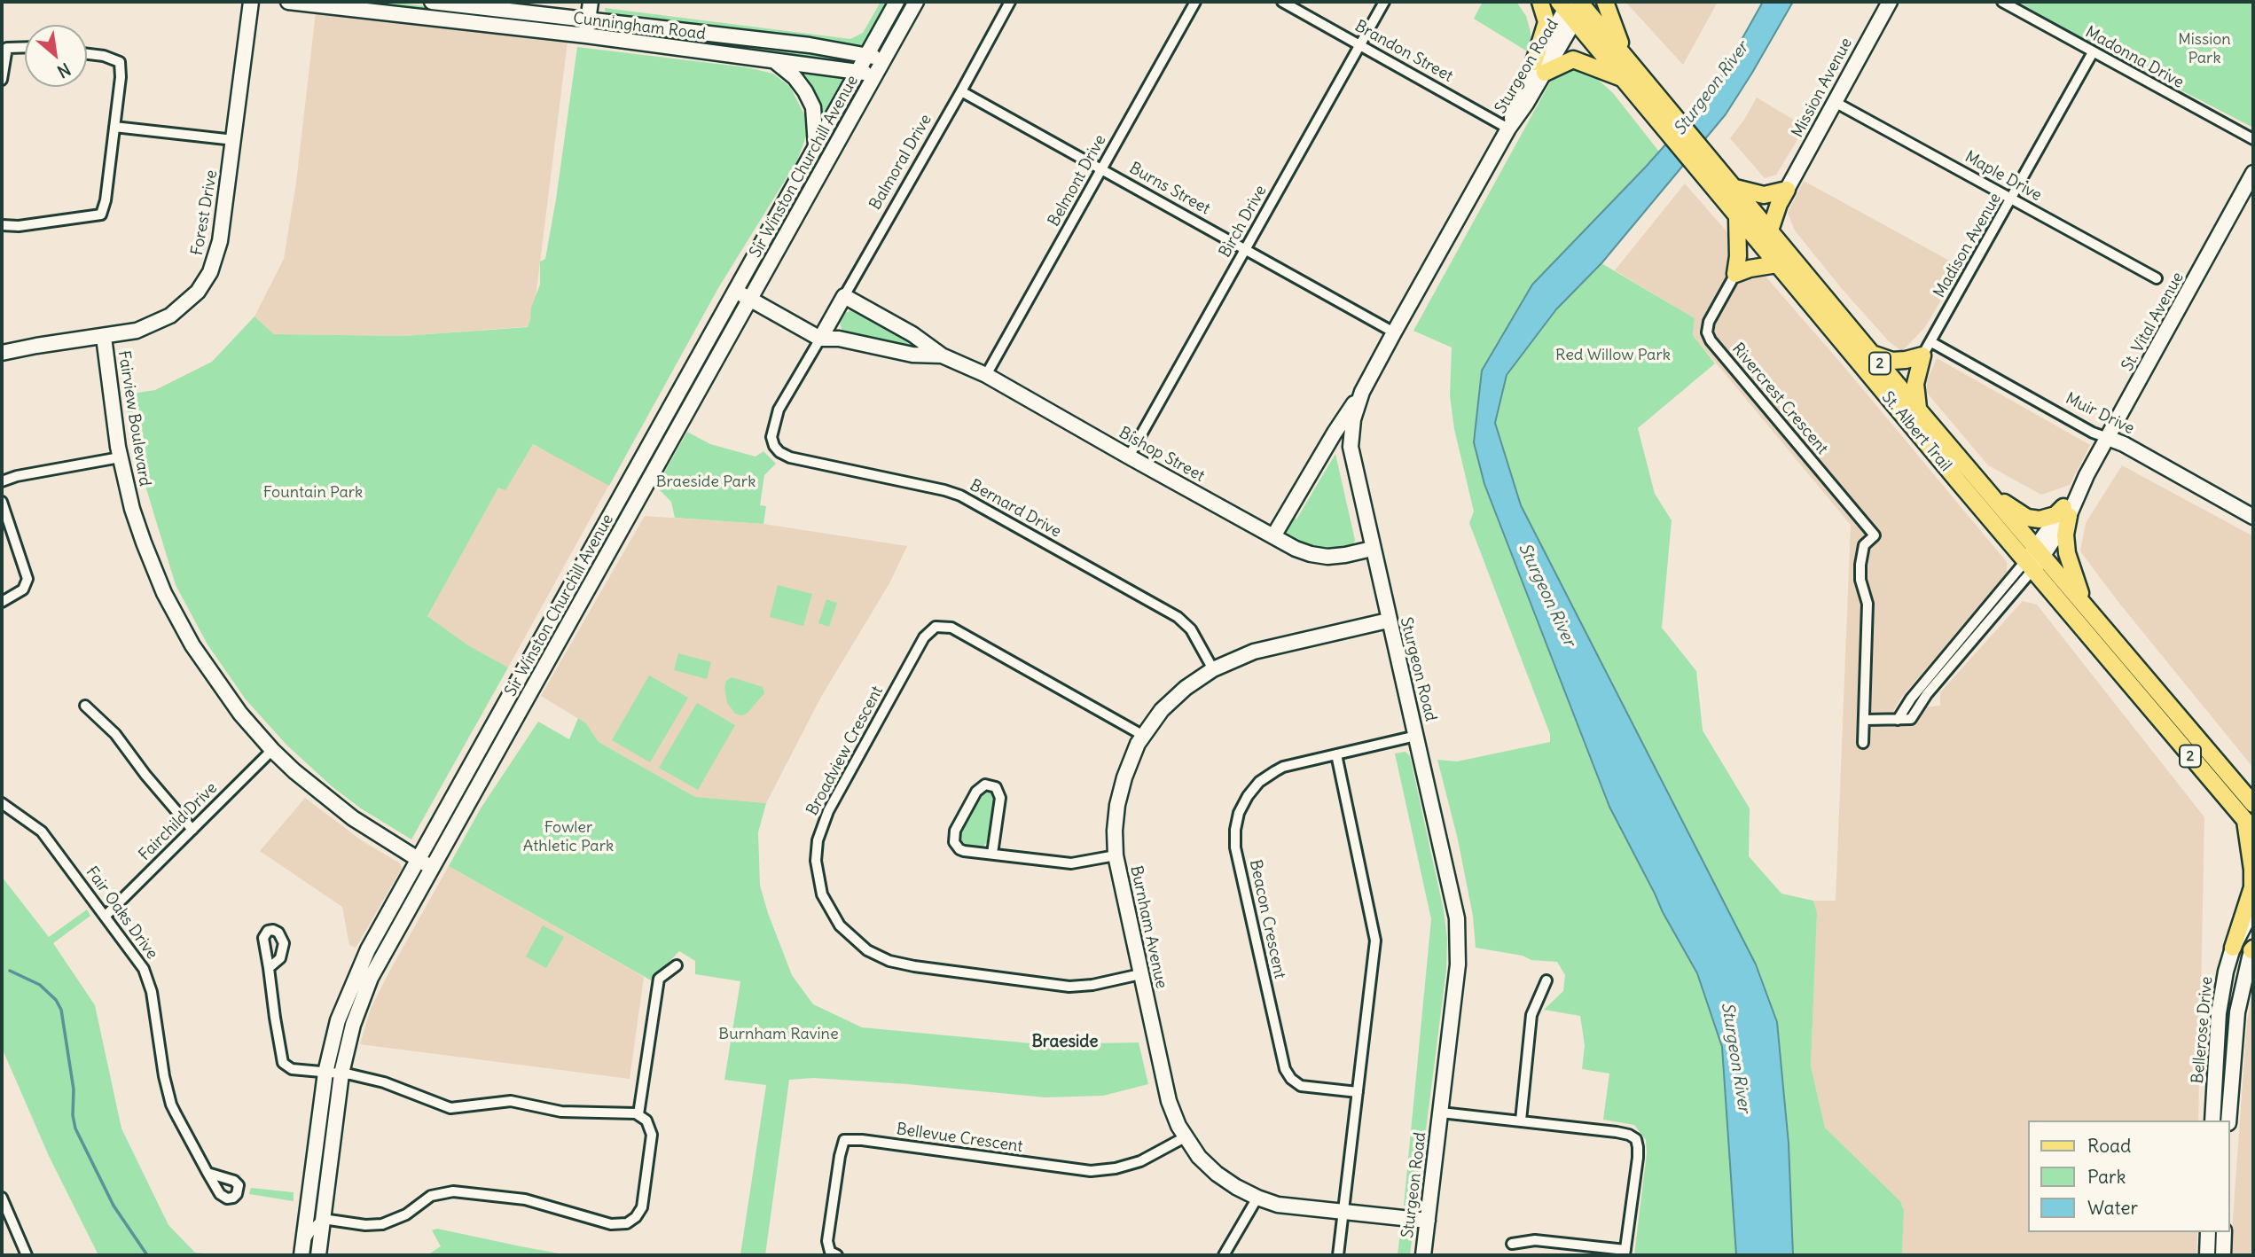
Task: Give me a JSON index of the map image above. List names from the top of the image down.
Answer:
{
  "streets": {
    "main road": [
      "Cunningham Road",
      "Sturgeon Road",
      "Mission Avenue",
      "Balmoral Drive",
      "Sir Winston Churchill Avenue",
      "Forest Drive",
      "St. Vital Avenue",
      "2",
      "Muir Drive",
      "Fairview Boulevard",
      "St. Albert Trail",
      "Bishop Street",
      "Burnham Avenue",
      "Bellerose Drive"
    ],
    "street": [
      "Brandon Street",
      "Madonna Drive",
      "Maple Drive",
      "Belmont Drive",
      "Burns Street",
      "Birch Drive",
      "Madison Avenue",
      "Rivercrest Crescent",
      "Bernard Drive",
      "Broadview Crescent",
      "Fairchild Drive",
      "Fair Oaks Drive",
      "Beacon Crescent",
      "Bellevue Crescent"
    ]
  },
  "crossings": [
    ["Cunningham Road", "Sir Winston Churchill Avenue"],
    ["Brandon Street", "Sturgeon Road"],
    ["Brandon Street", "Birch Drive"],
    ["Madonna Drive", "Madison Avenue"],
    ["Sturgeon Road", "Burns Street"],
    ["Sturgeon Road", "St. Albert Trail"],
    ["Sturgeon Road", "Bishop Street"],
    ["Sturgeon Road", "Beacon Crescent"],
    ["Sturgeon Road", "Burnham Avenue"],
    ["Mission Avenue", "Maple Drive"],
    ["Balmoral Drive", "Burns Street"],
    ["Balmoral Drive", "Bishop Street"],
    ["Balmoral Drive", "Bernard Drive"],
    ["Sir Winston Churchill Avenue", "Fairview Boulevard"],
    ["Sir Winston Churchill Avenue", "Bishop Street"],
    ["Maple Drive", "Madison Avenue"],
    ["Belmont Drive", "Burns Street"],
    ["Belmont Drive", "Bishop Street"],
    ["Burns Street", "Birch Drive"],
    ["Forest Drive", "Fairview Boulevard"],
    ["Birch Drive", "Bishop Street"],
    ["Madison Avenue", "Muir Drive"],
    ["St. Vital Avenue", "Muir Drive"],
    ["St. Vital Avenue", "St. Albert Trail"],
    ["Fairview Boulevard", "Fairchild Drive"],
    ["Bishop Street", "Bernard Drive"],
    ["Bernard Drive", "Burnham Avenue"],
    ["Broadview Crescent", "Burnham Avenue"],
    ["Fairchild Drive", "Fair Oaks Drive"],
    ["Burnham Avenue", "Bellevue Crescent"]
  ],
  "districts": ["Braeside"],
  "water": ["Sturgeon River"],
  "parks": [
    "Mission Park",
    "Red Willow Park",
    "Braeside Park",
    "Fountain Park",
    "Fowler Athletic Park",
    "Burnham Ravine"
  ],
  "legend": ["Road", "Park", "Water"],
  "north": "bottom right"
}
